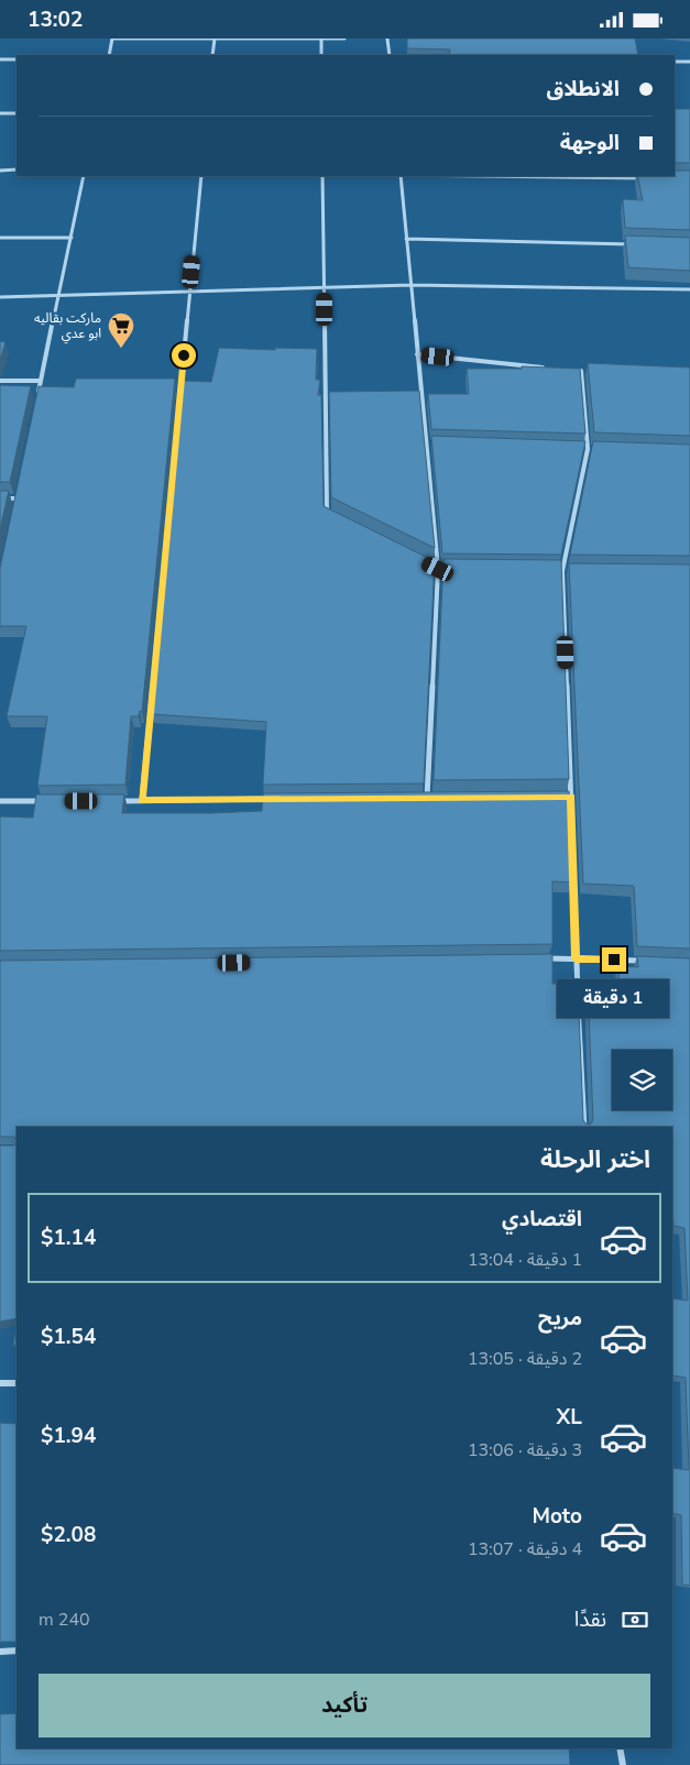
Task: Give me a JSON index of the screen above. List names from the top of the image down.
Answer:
{
  "places": {
    "supermarket": ["ماركت بقاليه ابو عدي"]
  },
  "page": {
    "status": "13:02",
    "banner": ["الانطلاق", "الوجهة"],
    "bubble": "1 دقيقة",
    "heading": "اختر الرحلة",
    "list": [
      {
        "name": "اقتصادي",
        "note": "1 دقيقة · 13:04",
        "value": "$1.14"
      },
      {
        "name": "مريح",
        "note": "2 دقيقة · 13:05",
        "value": "$1.54"
      },
      {
        "name": "XL",
        "note": "3 دقيقة · 13:06",
        "value": "$1.94"
      },
      {
        "name": "Moto",
        "note": "4 دقيقة · 13:07",
        "value": "$2.08"
      }
    ],
    "pay": ["نقدًا", "240 m"],
    "buttons": "تأكيد"
  }
}
